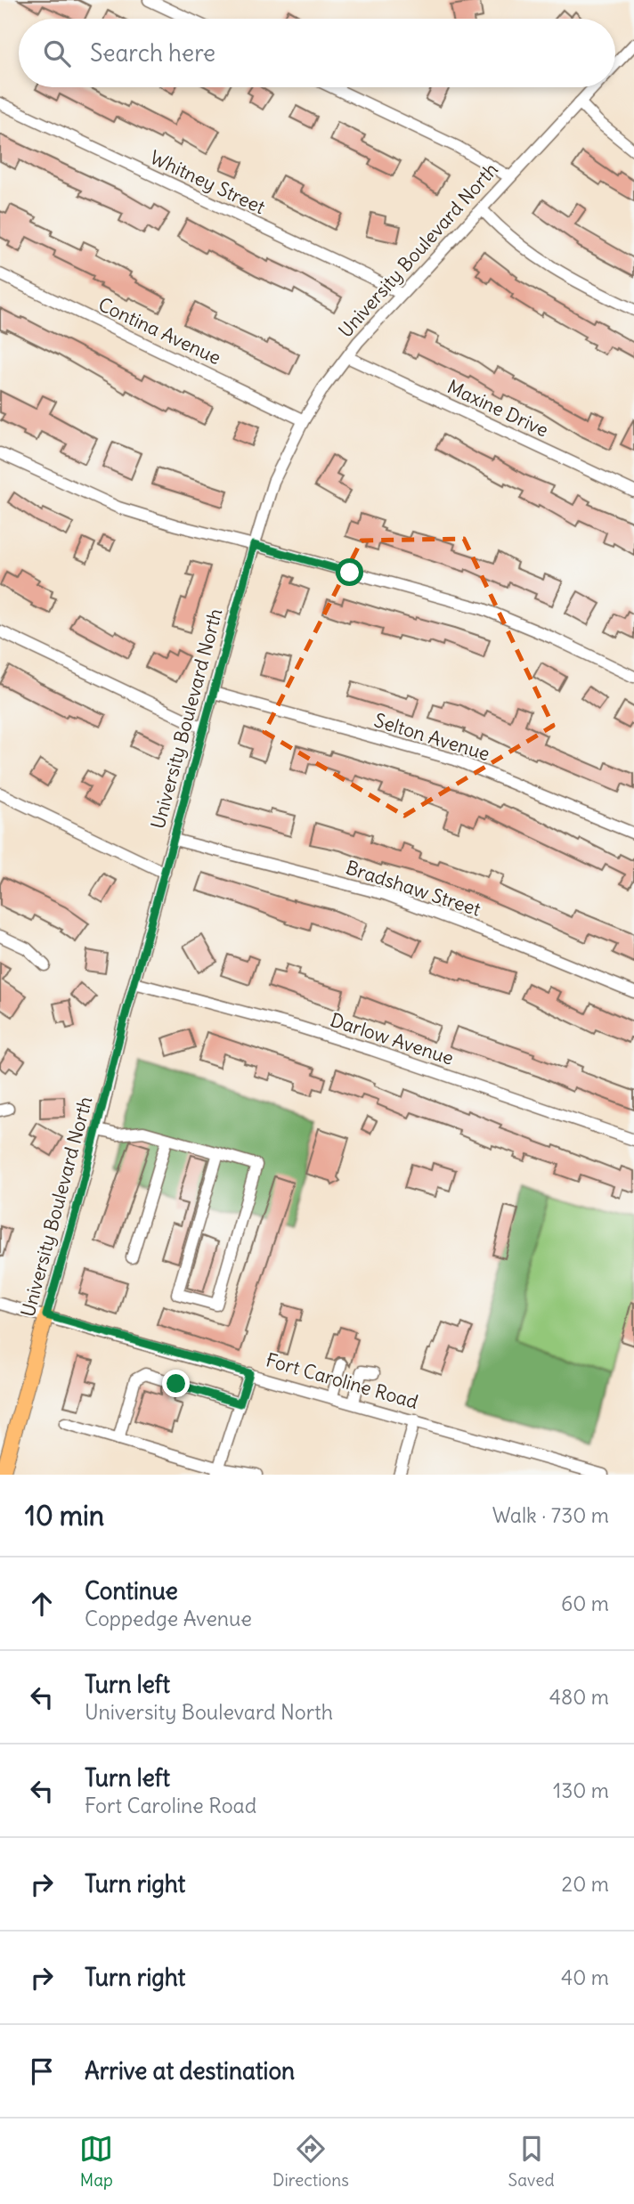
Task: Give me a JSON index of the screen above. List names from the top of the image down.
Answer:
{
  "streets": {
    "main road": ["University Boulevard North"],
    "street": [
      "Whitney Street",
      "Contina Avenue",
      "Maxine Drive",
      "Selton Avenue",
      "Bradshaw Street",
      "Darlow Avenue",
      "Fort Caroline Road"
    ]
  },
  "crossings": [
    ["Whitney Street", "University Boulevard North"],
    ["University Boulevard North", "Contina Avenue"],
    ["University Boulevard North", "Maxine Drive"],
    ["University Boulevard North", "Selton Avenue"],
    ["University Boulevard North", "Bradshaw Street"],
    ["University Boulevard North", "Darlow Avenue"],
    ["University Boulevard North", "Fort Caroline Road"]
  ],
  "page": {
    "search": "Search here",
    "heading": ["10 min", "Walk · 730 m"],
    "list": [
      ["Continue", "Coppedge Avenue", "60 m"],
      ["Turn left", "University Boulevard North", "480 m"],
      ["Turn left", "Fort Caroline Road", "130 m"],
      ["Turn right", "20 m"],
      ["Turn right", "40 m"],
      "Arrive at destination"
    ],
    "nav": ["Map", "Directions", "Saved"]
  }
}
